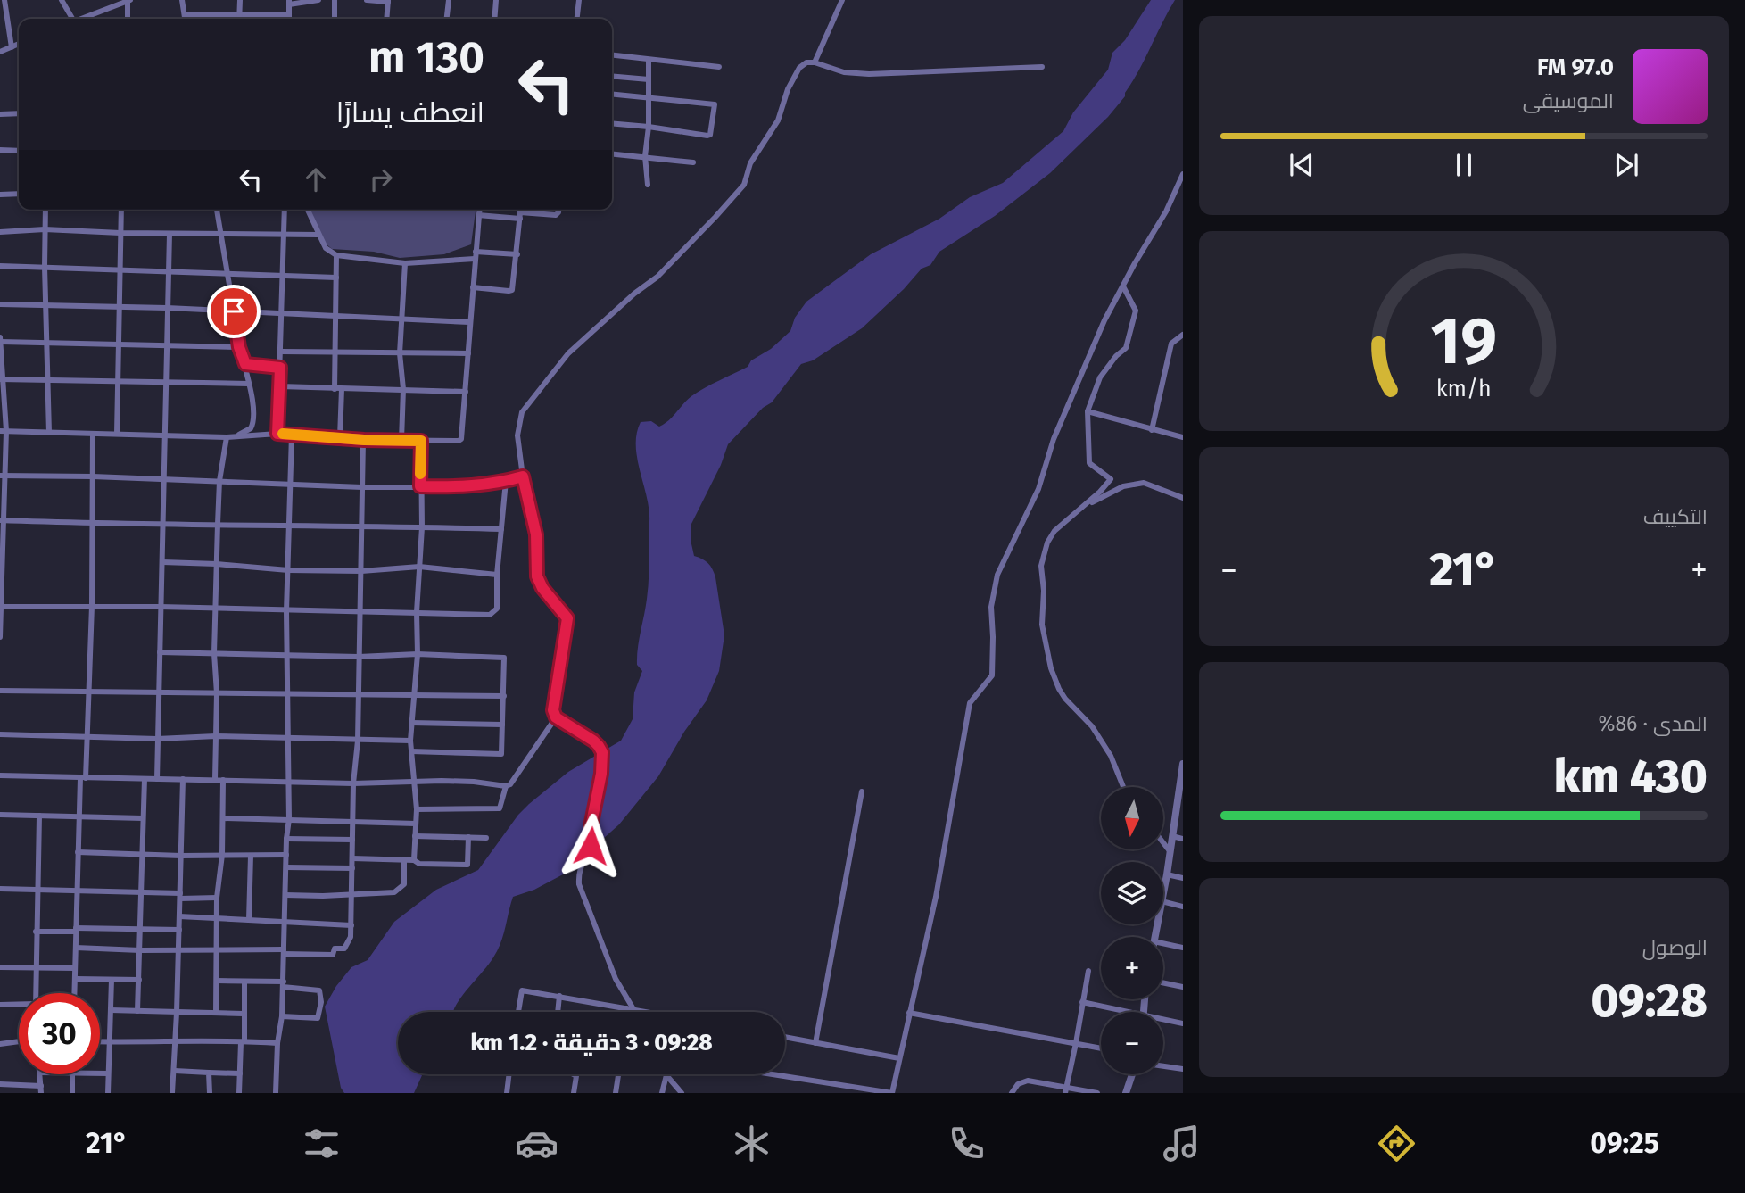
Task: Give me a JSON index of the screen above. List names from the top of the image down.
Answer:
{
  "north": "bottom",
  "page": {
    "turn": ["130 m", "انعطف يسارًا"],
    "song": ["97.0 FM", "الموسيقى"],
    "tile": [
      "التكييف",
      ["المدى · 86%", "430 km"],
      ["الوصول", "09:28"]
    ],
    "heat": ["−", "21°", "+"],
    "map_buttons": ["+", "−"],
    "limit": "30",
    "trip": "09:28 · 3 دقيقة · 1.2 km",
    "tabs": ["09:25", "21°"],
    "gauge": ["19", "km/h"]
  }
}
